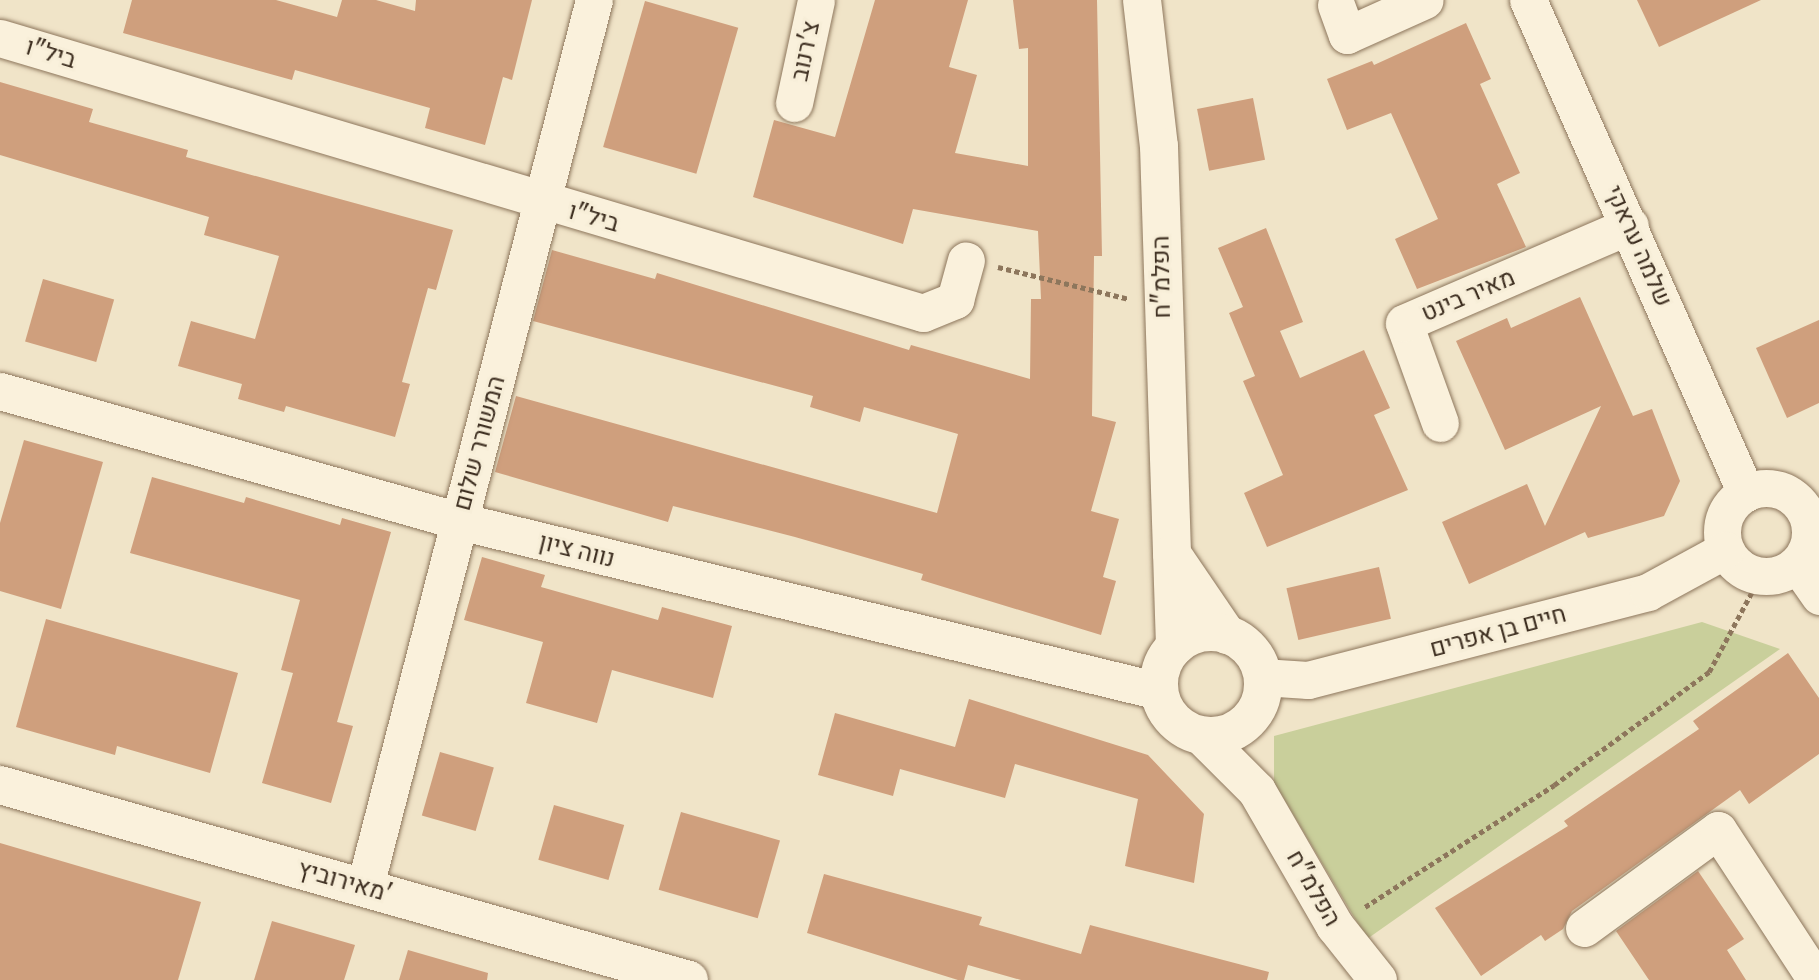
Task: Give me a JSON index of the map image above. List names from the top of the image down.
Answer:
{
  "streets": {
    "street": [
      "צ'רנוב",
      "ביל\"ו",
      "שלמה עראקי",
      "הפלמ\"ח",
      "מאיר בינט",
      "המשורר שלום",
      "נווה ציון",
      "חיים בן אפרים",
      "מאירוביץ'"
    ]
  },
  "crossings": [
    ["ביל\"ו", "המשורר שלום"],
    ["שלמה עראקי", "מאיר בינט"],
    ["שלמה עראקי", "חיים בן אפרים"],
    ["הפלמ\"ח", "נווה ציון"],
    ["הפלמ\"ח", "חיים בן אפרים"],
    ["המשורר שלום", "נווה ציון"],
    ["המשורר שלום", "מאירוביץ'"],
    ["נווה ציון", "חיים בן אפרים"]
  ]
}
